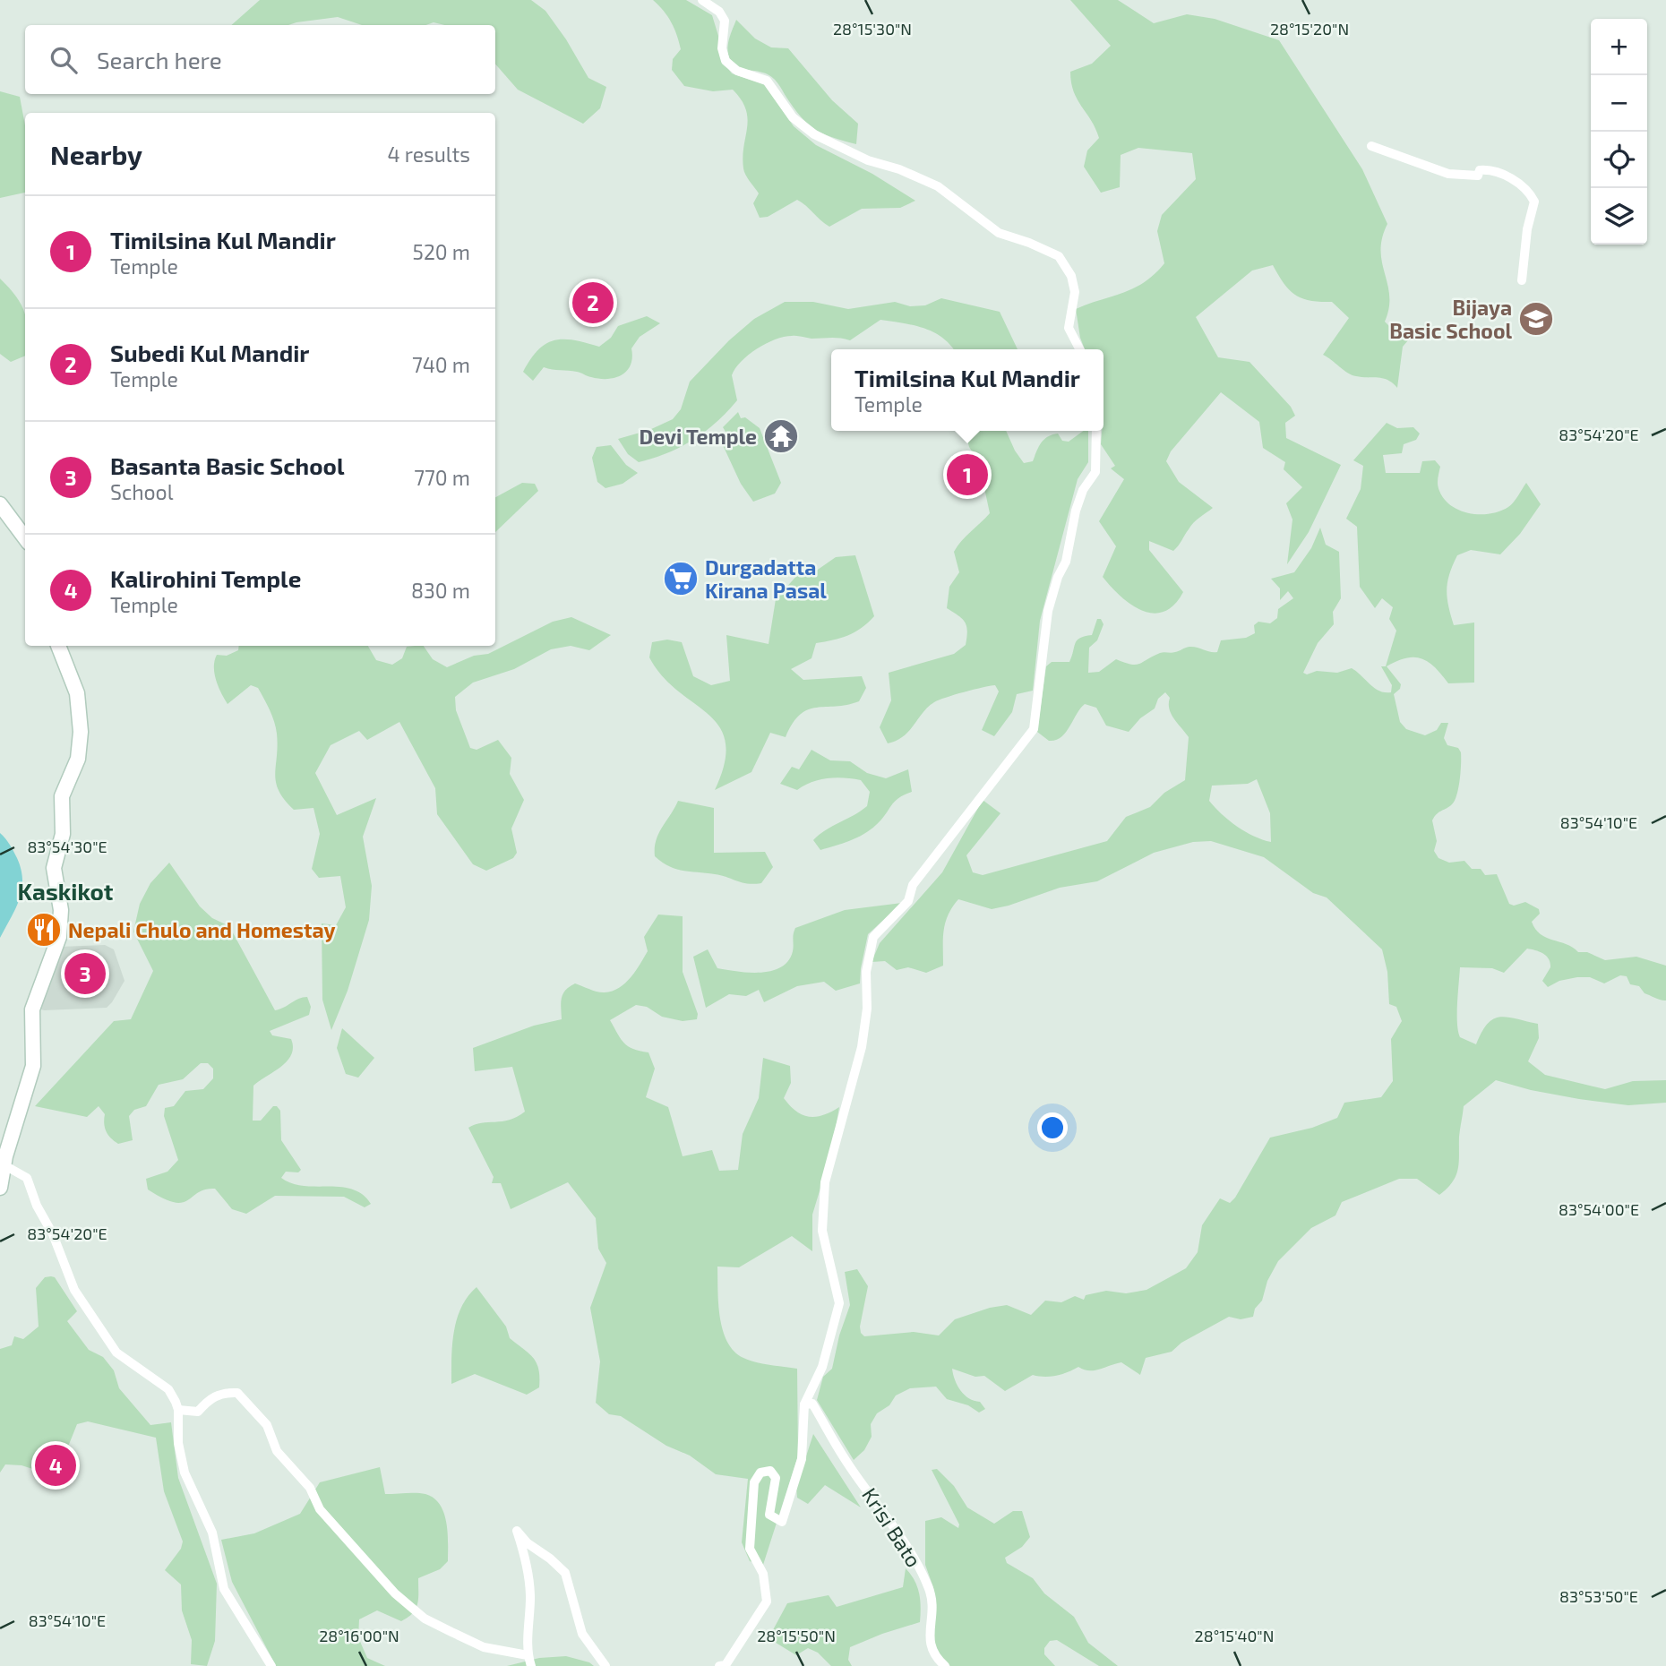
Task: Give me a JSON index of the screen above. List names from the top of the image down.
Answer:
{
  "streets": {
    "street": ["Krisi Bato"]
  },
  "districts": ["Kaskikot"],
  "places": {
    "school or university": ["Bijaya Basic School"],
    "temple": ["Devi Temple"],
    "supermarket": ["Durgadatta Kirana Pasal"],
    "restaurant": ["Nepali Chulo and Homestay"]
  },
  "page": {
    "map_buttons": ["+", "−"],
    "search": "Search here",
    "heading": ["Nearby", "4 results"],
    "list": [
      {
        "mark": "1",
        "name": "Timilsina Kul Mandir",
        "note": "Temple",
        "value": "520 m"
      },
      {
        "mark": "2",
        "name": "Subedi Kul Mandir",
        "note": "Temple",
        "value": "740 m"
      },
      {
        "mark": "3",
        "name": "Basanta Basic School",
        "note": "School",
        "value": "770 m"
      },
      {
        "mark": "4",
        "name": "Kalirohini Temple",
        "note": "Temple",
        "value": "830 m"
      }
    ],
    "pins": [
      "2",
      "1",
      "3",
      "4"
    ],
    "popup": ["Timilsina Kul Mandir", "Temple"]
  },
  "coordinates": [
    "28°15'30\"N",
    "28°15'20\"N",
    "83°54'20\"E",
    "83°54'10\"E",
    "83°54'30\"E",
    "83°54'00\"E",
    "83°53'50\"E",
    "28°16'00\"N",
    "28°15'50\"N",
    "28°15'40\"N"
  ]
}
